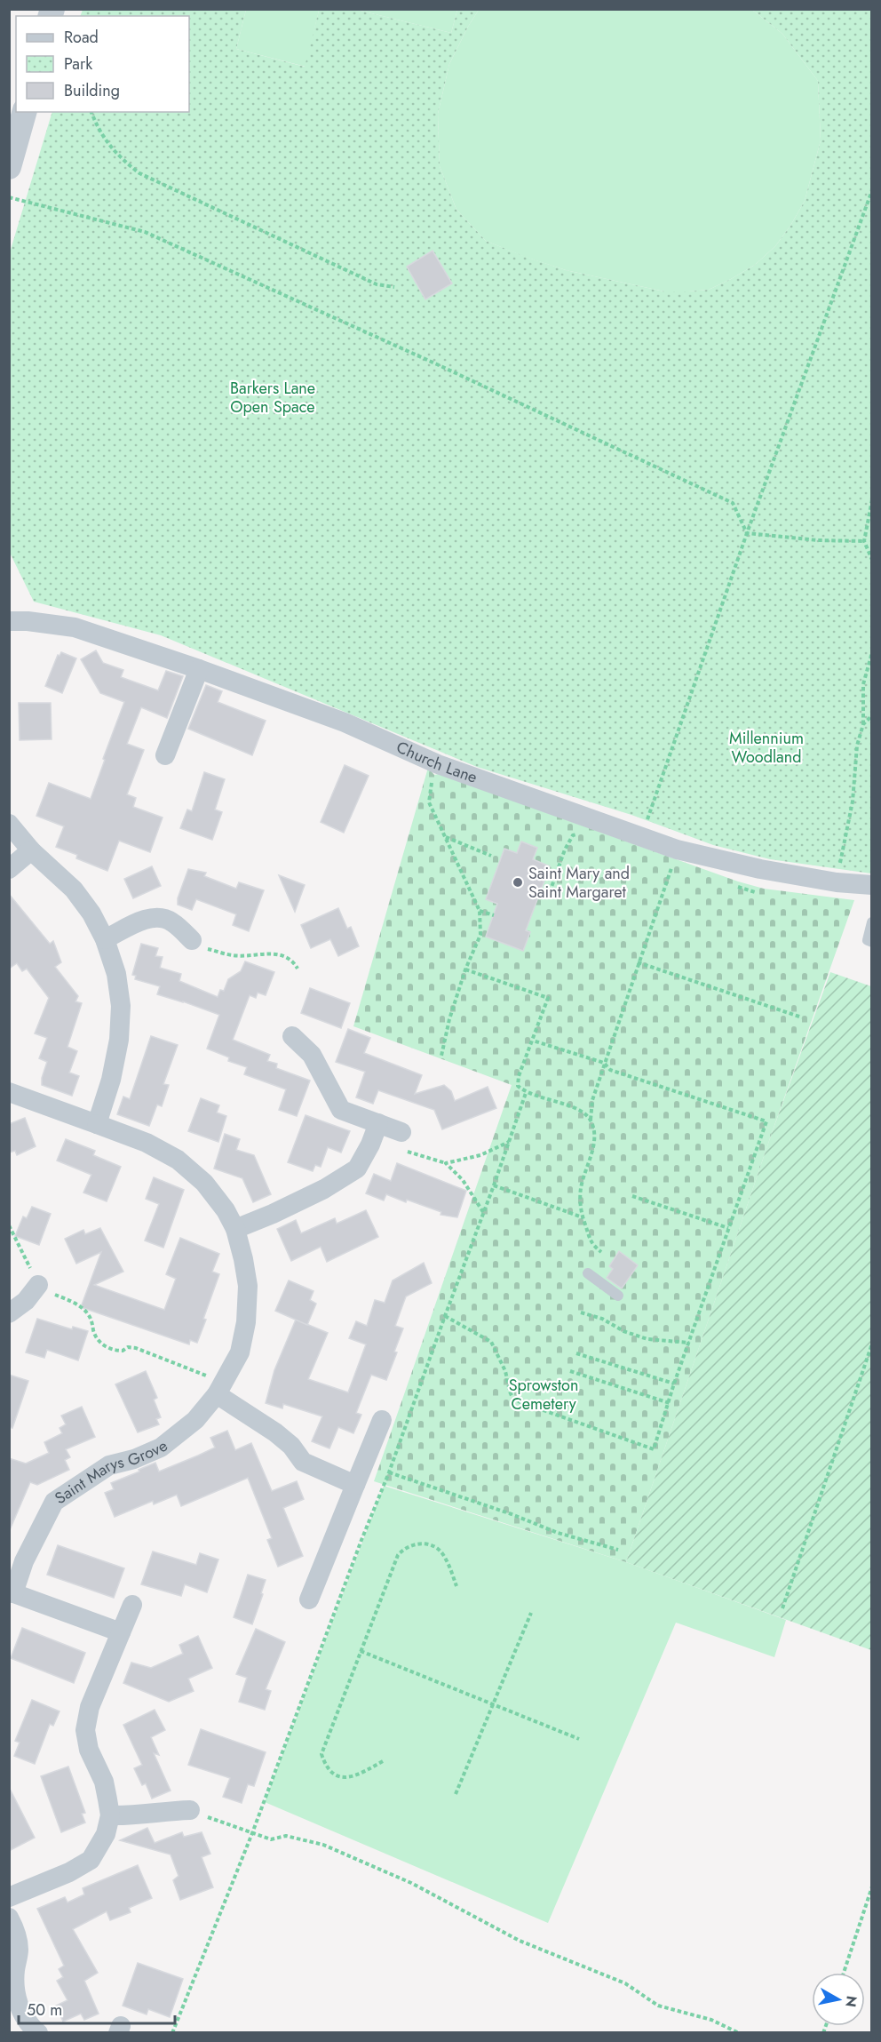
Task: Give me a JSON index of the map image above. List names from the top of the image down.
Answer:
{
  "streets": {
    "street": ["Church Lane", "Saint Marys Grove"]
  },
  "parks": ["Barkers Lane Open Space", "Millennium Woodland", "Sprowston Cemetery"],
  "places": ["Saint Mary and Saint Margaret"],
  "legend": ["Road", "Park", "Building"],
  "scale_bar": "50 m",
  "north": "right"
}
